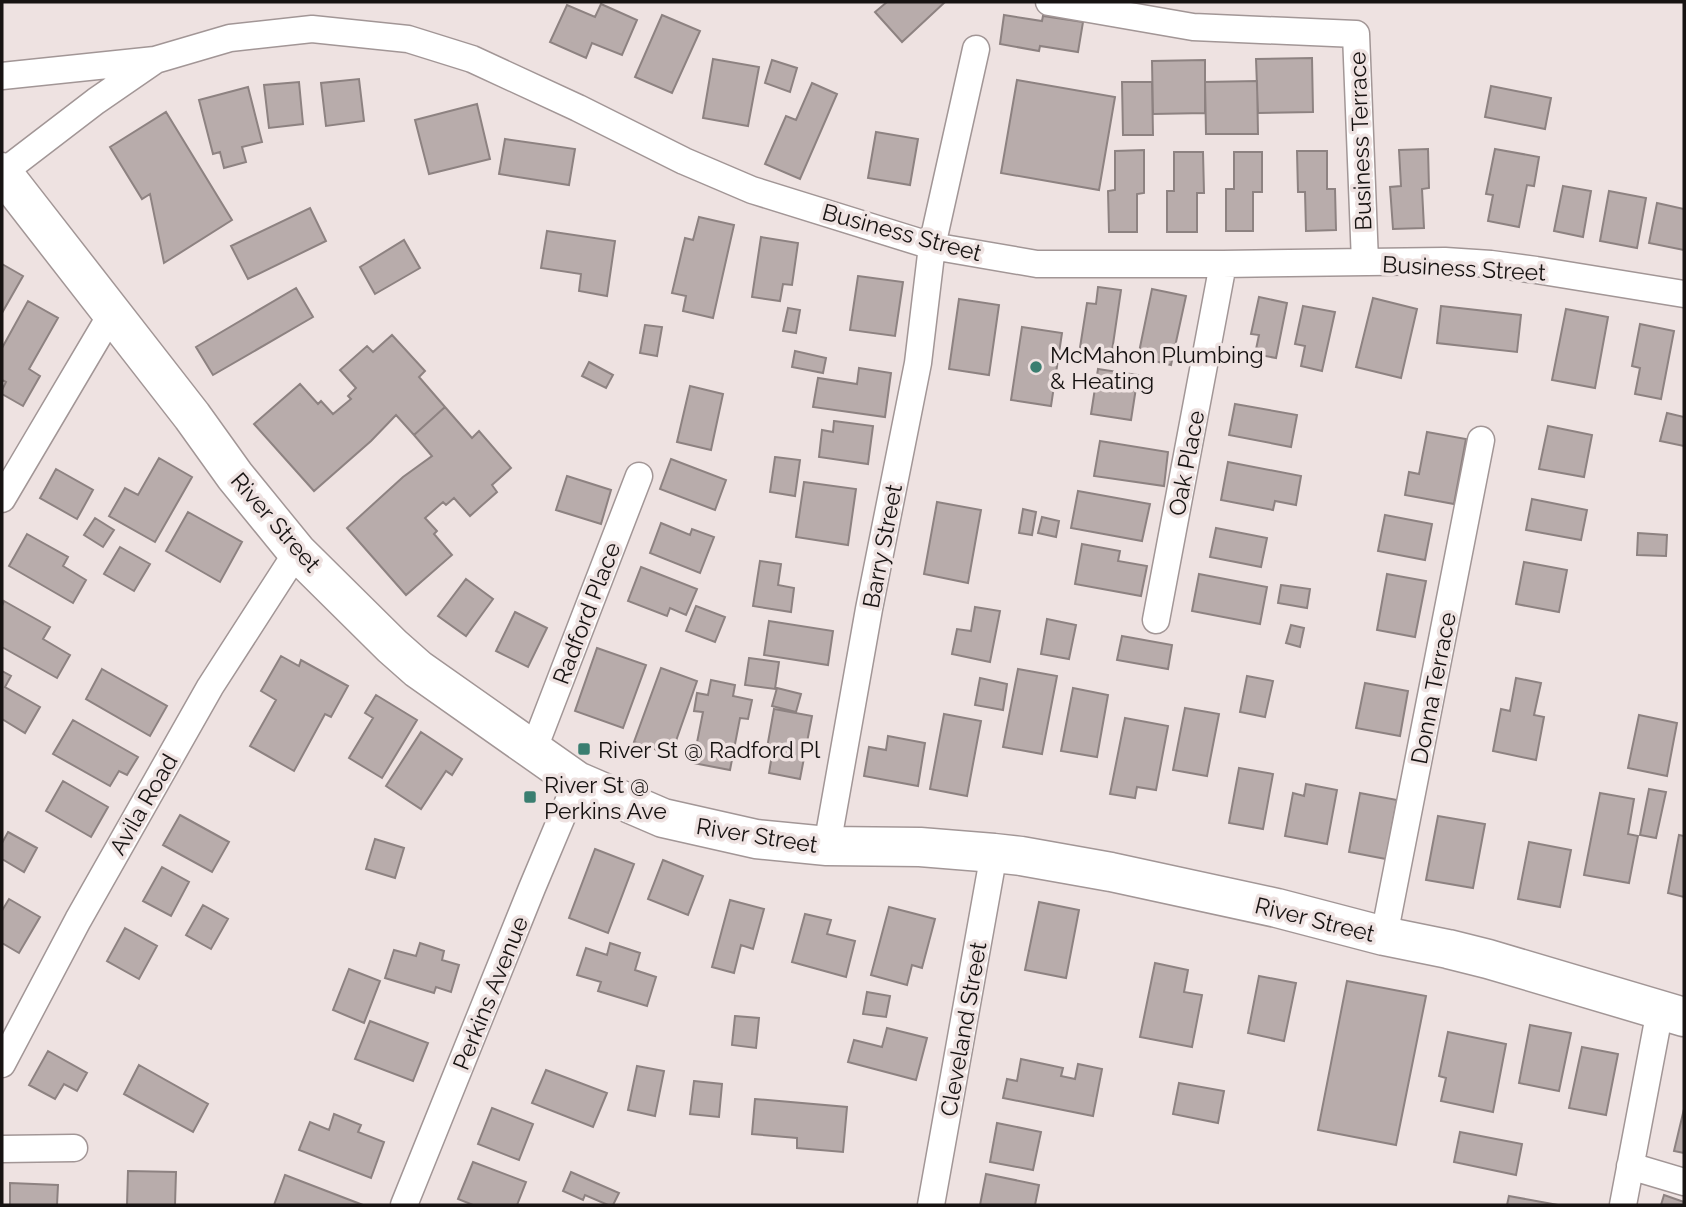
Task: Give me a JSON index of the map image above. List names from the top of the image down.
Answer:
{
  "streets": {
    "main road": ["River Street"],
    "street": [
      "Business Terrace",
      "Business Street",
      "Oak Place",
      "Barry Street",
      "Radford Place",
      "Donna Terrace",
      "Avila Road",
      "Perkins Avenue",
      "Cleveland Street"
    ]
  },
  "crossings": [
    ["Business Terrace", "Business Street"],
    ["Business Street", "Oak Place"],
    ["Business Street", "River Street"],
    ["Business Street", "Barry Street"],
    ["River Street", "Barry Street"],
    ["River Street", "Radford Place"],
    ["River Street", "Donna Terrace"],
    ["River Street", "Avila Road"],
    ["River Street", "Perkins Avenue"],
    ["River Street", "Cleveland Street"]
  ],
  "places": {
    "other": ["McMahon Plumbing & Heating"],
    "transit": ["River St @ Radford Pl", "River St @ Perkins Ave"]
  }
}
